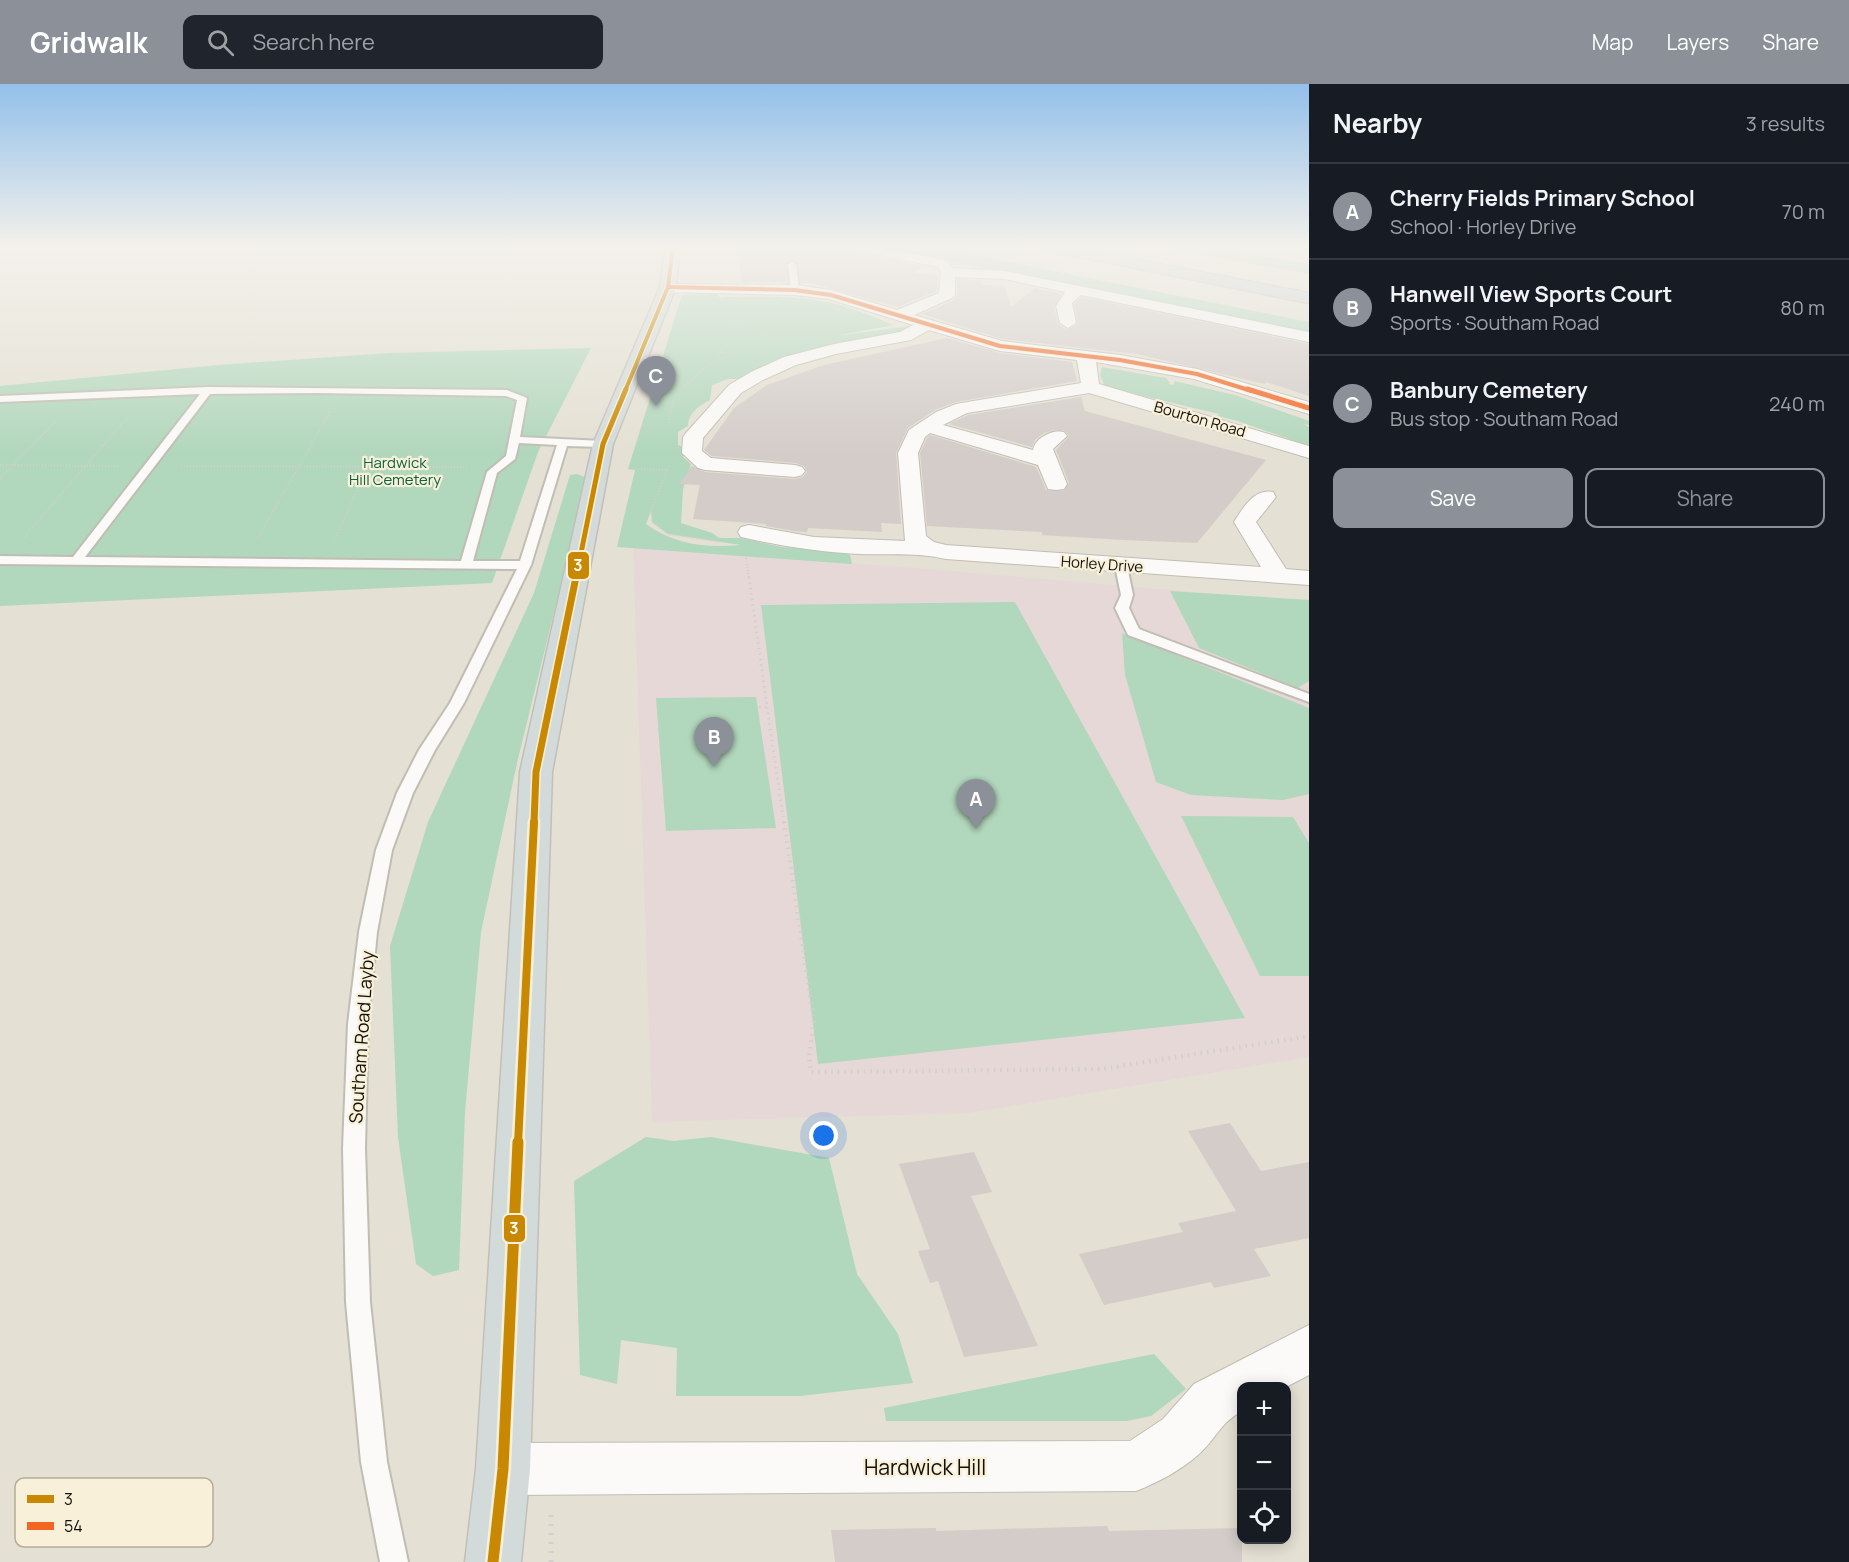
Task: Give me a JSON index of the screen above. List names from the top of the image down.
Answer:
{
  "streets": {
    "street": ["Bourton Road", "Horley Drive", "Hardwick Hill"],
    "lane": ["Southam Road Layby"]
  },
  "parks": ["Hardwick Hill Cemetery"],
  "lines": ["transit line 3", "transit line 54"],
  "legend": ["3", "54"],
  "page": {
    "header": "Gridwalk",
    "search": "Search here",
    "nav": ["Map", "Layers", "Share"],
    "heading": ["Nearby", "3 results"],
    "list": [
      {
        "mark": "A",
        "name": "Cherry Fields Primary School",
        "note": "School · Horley Drive",
        "value": "70 m"
      },
      {
        "mark": "B",
        "name": "Hanwell View Sports Court",
        "note": "Sports · Southam Road",
        "value": "80 m"
      },
      {
        "mark": "C",
        "name": "Banbury Cemetery",
        "note": "Bus stop · Southam Road",
        "value": "240 m"
      }
    ],
    "pins": ["C", "B", "A"],
    "buttons": ["Save", "Share"],
    "map_buttons": ["+", "−"]
  }
}
